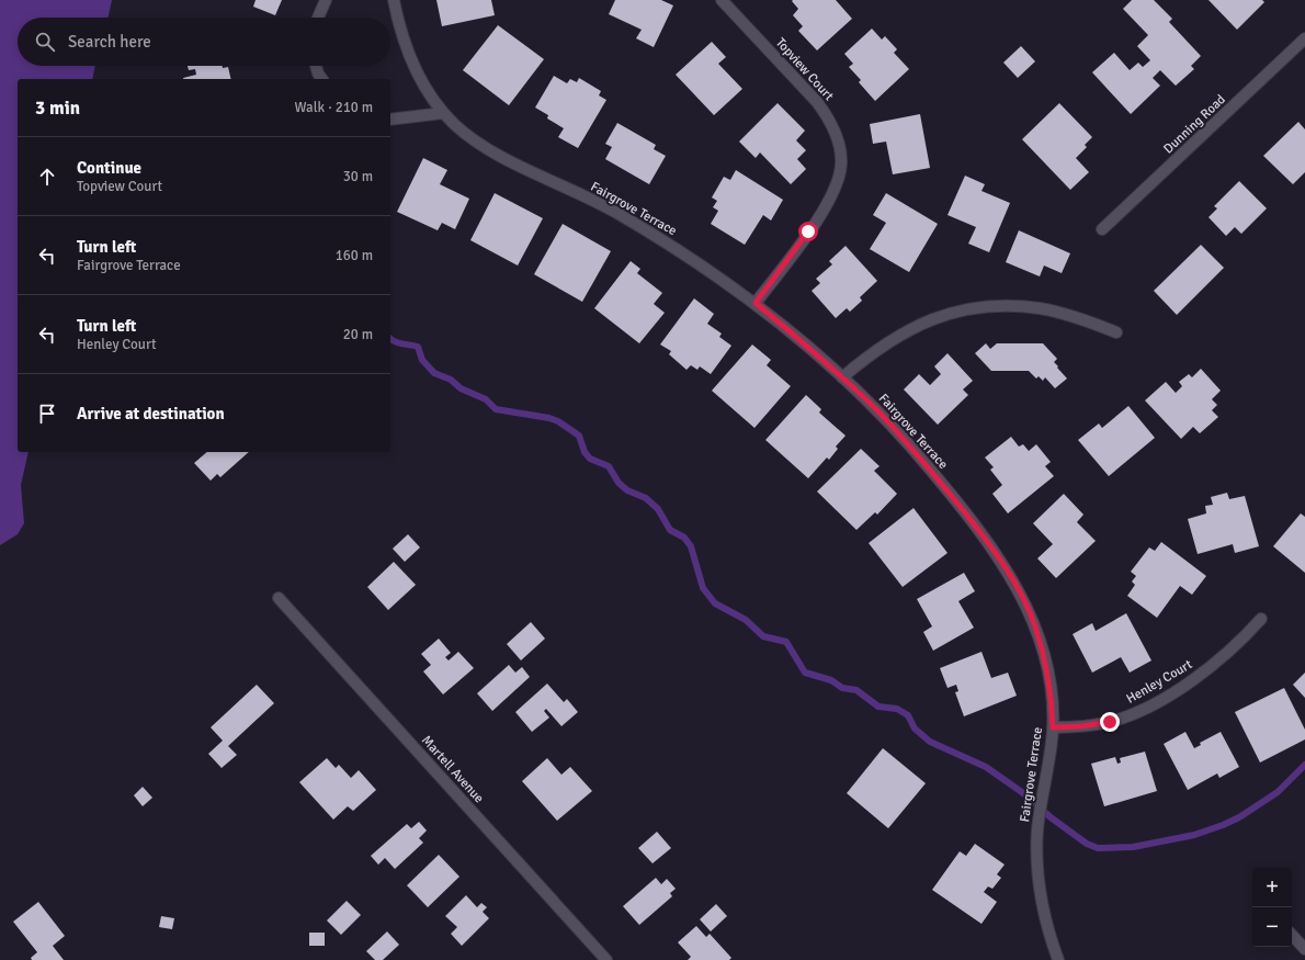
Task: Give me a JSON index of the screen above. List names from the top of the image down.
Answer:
{
  "streets": {
    "street": [
      "Topview Court",
      "Dunning Road",
      "Fairgrove Terrace",
      "Henley Court",
      "Martell Avenue"
    ]
  },
  "crossings": [
    ["Topview Court", "Fairgrove Terrace"],
    ["Fairgrove Terrace", "Henley Court"]
  ],
  "page": {
    "search": "Search here",
    "heading": ["3 min", "Walk · 210 m"],
    "list": [
      ["Continue", "Topview Court", "30 m"],
      ["Turn left", "Fairgrove Terrace", "160 m"],
      ["Turn left", "Henley Court", "20 m"],
      "Arrive at destination"
    ],
    "map_buttons": ["+", "−"]
  }
}
